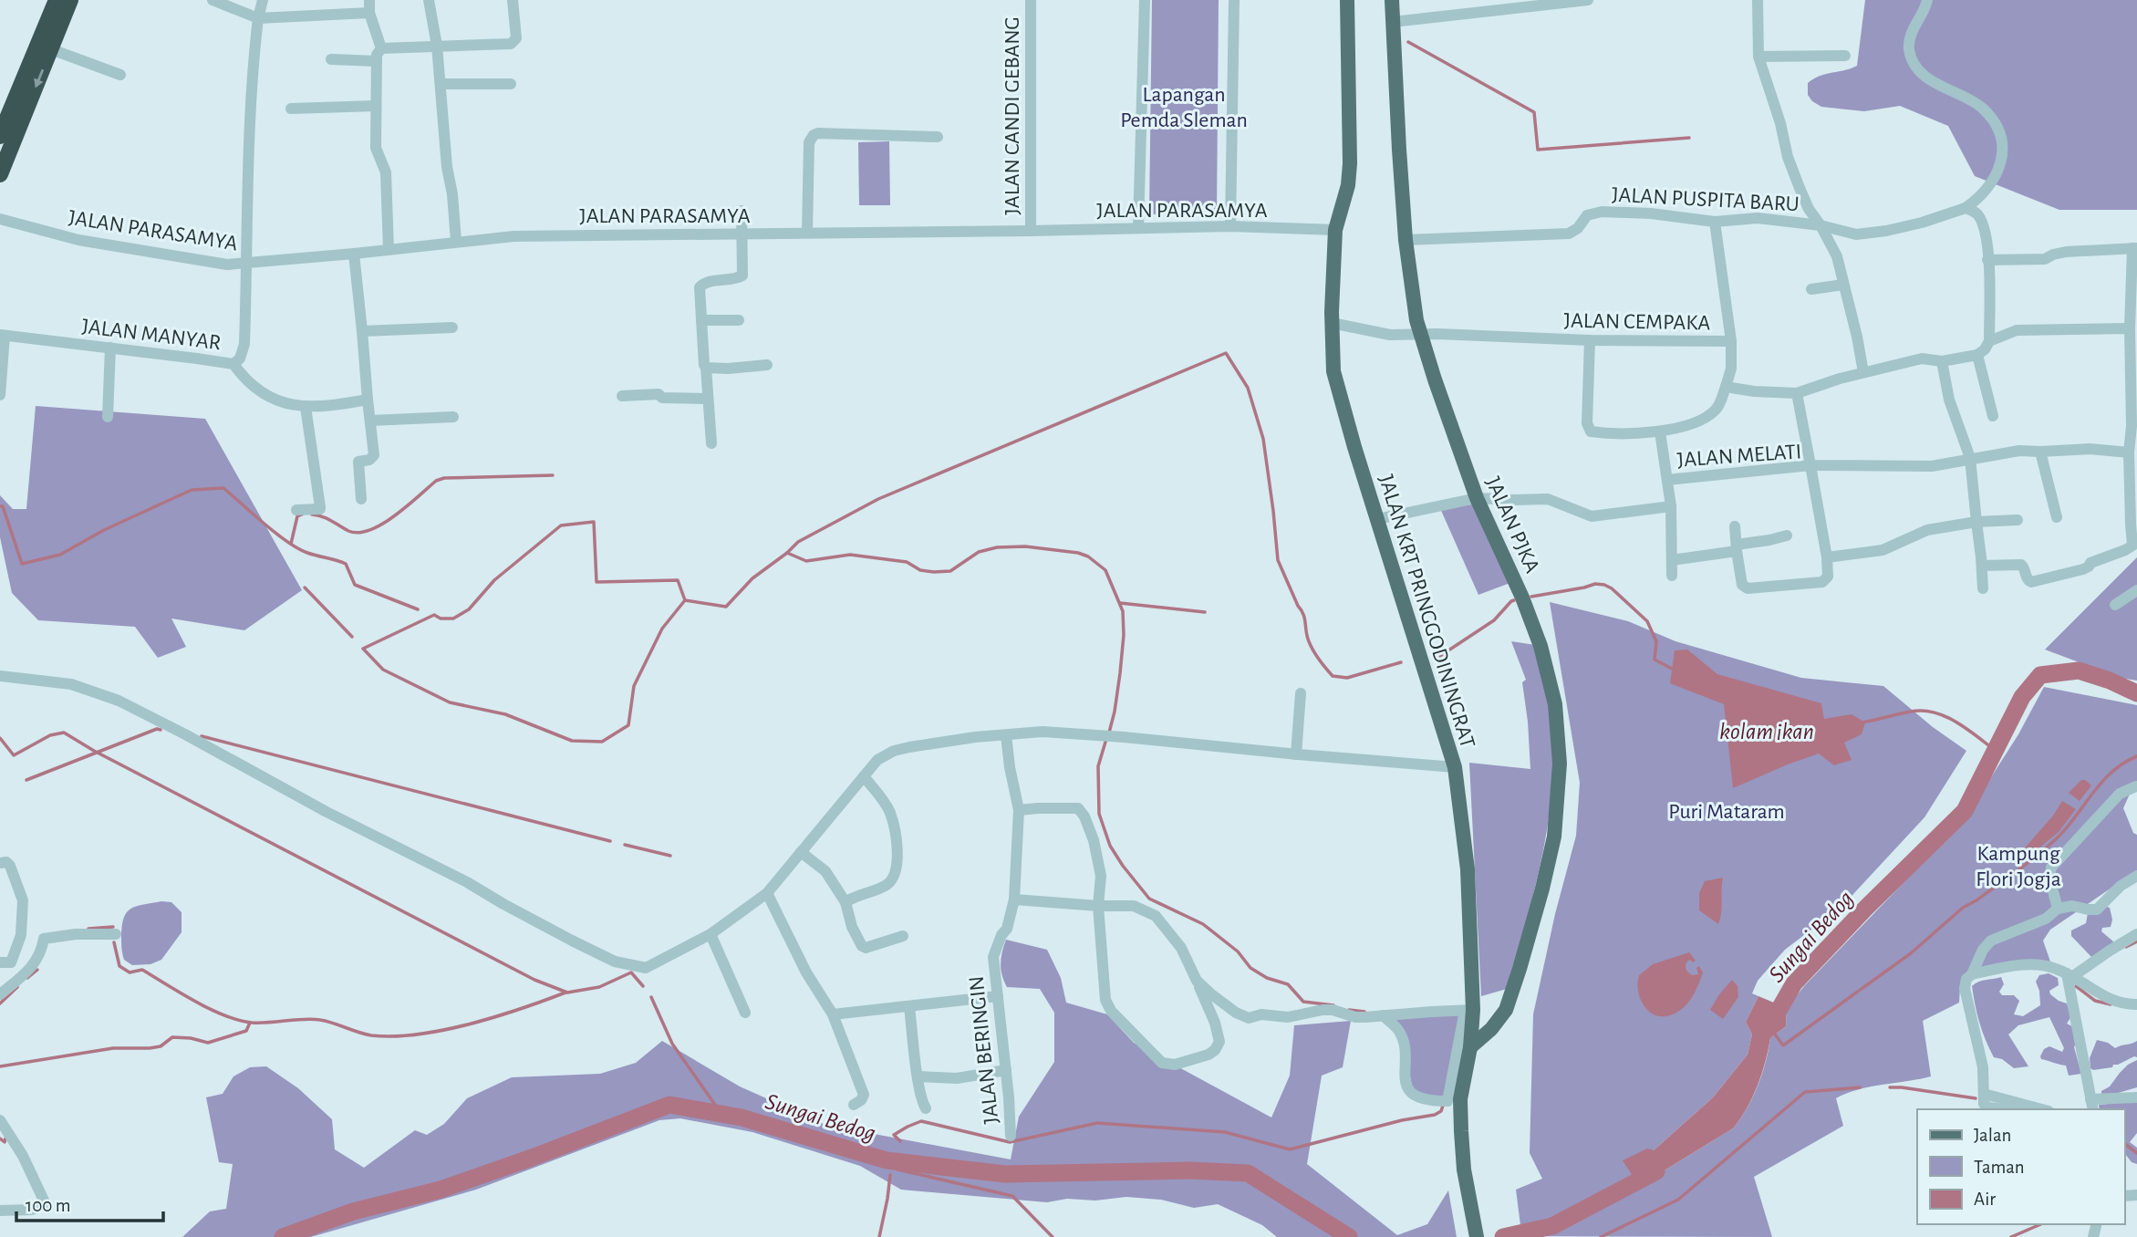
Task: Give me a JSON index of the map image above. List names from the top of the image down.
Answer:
{
  "streets": {
    "main road": ["JALAN PJKA", "JALAN KRT PRINGGODININGRAT"],
    "street": [
      "JALAN CANDI GEBANG",
      "JALAN PUSPITA BARU",
      "JALAN PARASAMYA",
      "JALAN CEMPAKA",
      "JALAN MANYAR",
      "JALAN MELATI",
      "JALAN BERINGIN"
    ]
  },
  "crossings": [
    ["JALAN CANDI GEBANG", "JALAN PARASAMYA"],
    ["JALAN PUSPITA BARU", "JALAN PJKA"],
    ["JALAN PARASAMYA", "JALAN MANYAR"],
    ["JALAN PARASAMYA", "JALAN KRT PRINGGODININGRAT"],
    ["JALAN CEMPAKA", "JALAN PJKA"],
    ["JALAN CEMPAKA", "JALAN KRT PRINGGODININGRAT"],
    ["JALAN PJKA", "JALAN KRT PRINGGODININGRAT"]
  ],
  "water": ["kolam ikan", "Sungai Bedog"],
  "parks": ["Lapangan Pemda Sleman", "Puri Mataram", "Kampung Flori Jogja"],
  "legend": ["Jalan", "Taman", "Air"],
  "scale_bar": "100 m"
}
